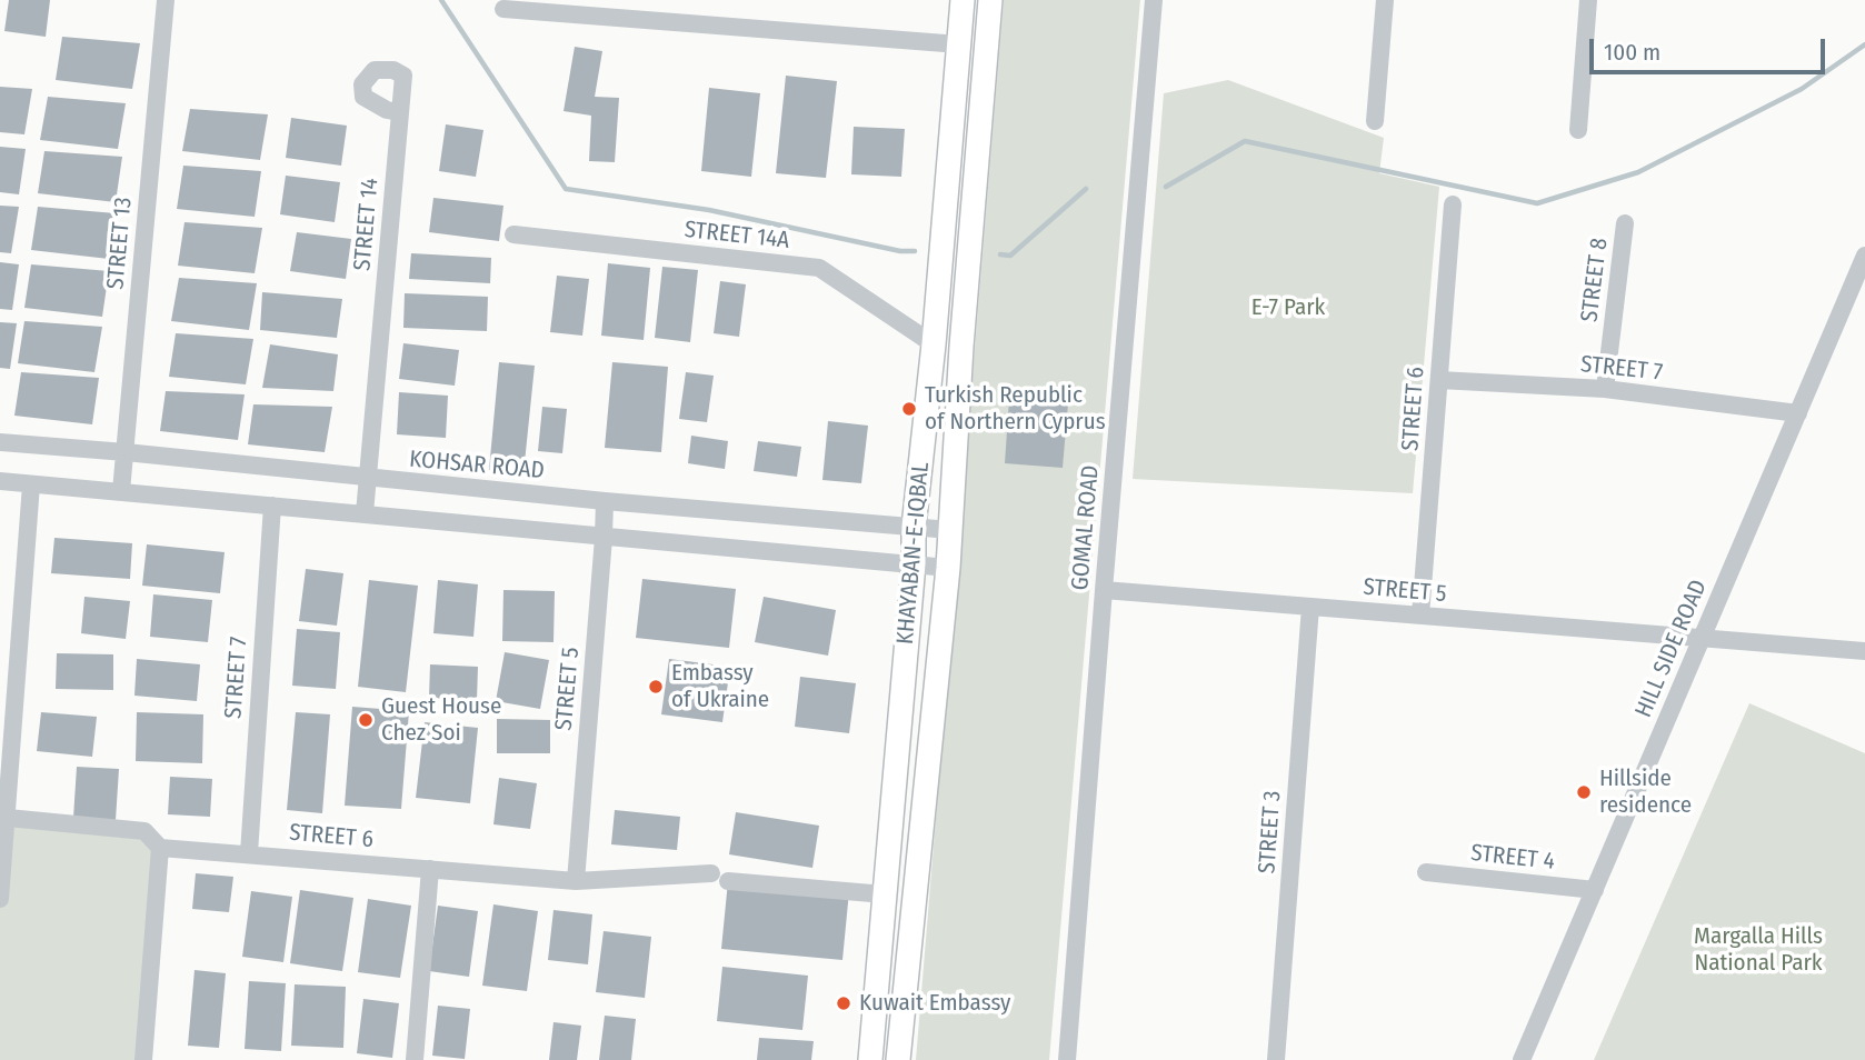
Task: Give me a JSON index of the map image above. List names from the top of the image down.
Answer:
{
  "streets": {
    "main road": ["KHAYABAN-E-IQBAL"],
    "street": [
      "STREET 14",
      "STREET 14A",
      "STREET 13",
      "STREET 8",
      "STREET 7",
      "STREET 6",
      "KOHSAR ROAD",
      "GOMAL ROAD",
      "STREET 5",
      "HILL SIDE ROAD",
      "STREET 3",
      "STREET 4"
    ]
  },
  "crossings": [
    ["STREET 14", "KOHSAR ROAD"],
    ["STREET 14A", "KHAYABAN-E-IQBAL"],
    ["STREET 13", "KOHSAR ROAD"],
    ["STREET 8", "STREET 7"],
    ["STREET 7", "STREET 6"],
    ["STREET 7", "HILL SIDE ROAD"],
    ["STREET 6", "KHAYABAN-E-IQBAL"],
    ["STREET 6", "STREET 5"],
    ["KOHSAR ROAD", "KHAYABAN-E-IQBAL"],
    ["KOHSAR ROAD", "STREET 5"],
    ["GOMAL ROAD", "STREET 5"],
    ["STREET 5", "HILL SIDE ROAD"],
    ["STREET 5", "STREET 3"],
    ["HILL SIDE ROAD", "STREET 4"]
  ],
  "parks": ["E-7 Park", "Margalla Hills National Park"],
  "places": [
    "Turkish Republic of Northern Cyprus",
    "Embassy of Ukraine",
    "Guest House Chez Soi",
    "Hillside residence",
    "Kuwait Embassy"
  ],
  "scale_bar": "100 m"
}
